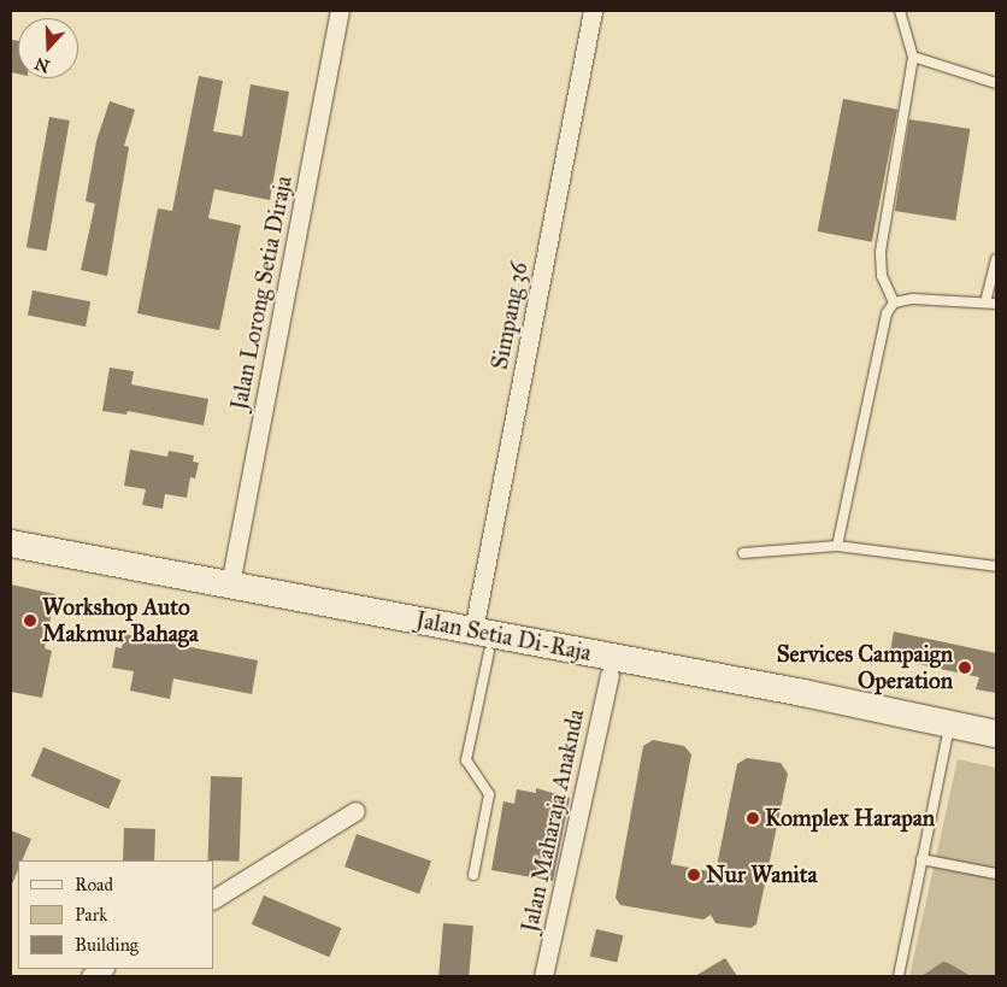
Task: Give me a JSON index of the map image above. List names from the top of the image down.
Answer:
{
  "streets": {
    "main road": ["Jalan Setia Di-Raja"],
    "street": ["Jalan Lorong Setia Diraja", "Simpang 36", "Jalan Maharaja Anaknda"]
  },
  "crossings": [
    ["Jalan Lorong Setia Diraja", "Jalan Setia Di-Raja"],
    ["Simpang 36", "Jalan Setia Di-Raja"],
    ["Jalan Setia Di-Raja", "Jalan Maharaja Anaknda"]
  ],
  "places": [
    "Workshop Auto Makmur Bahaga",
    "Services Campaign Operation",
    "Komplex Harapan",
    "Nur Wanita"
  ],
  "legend": ["Road", "Park", "Building"],
  "north": "bottom"
}
